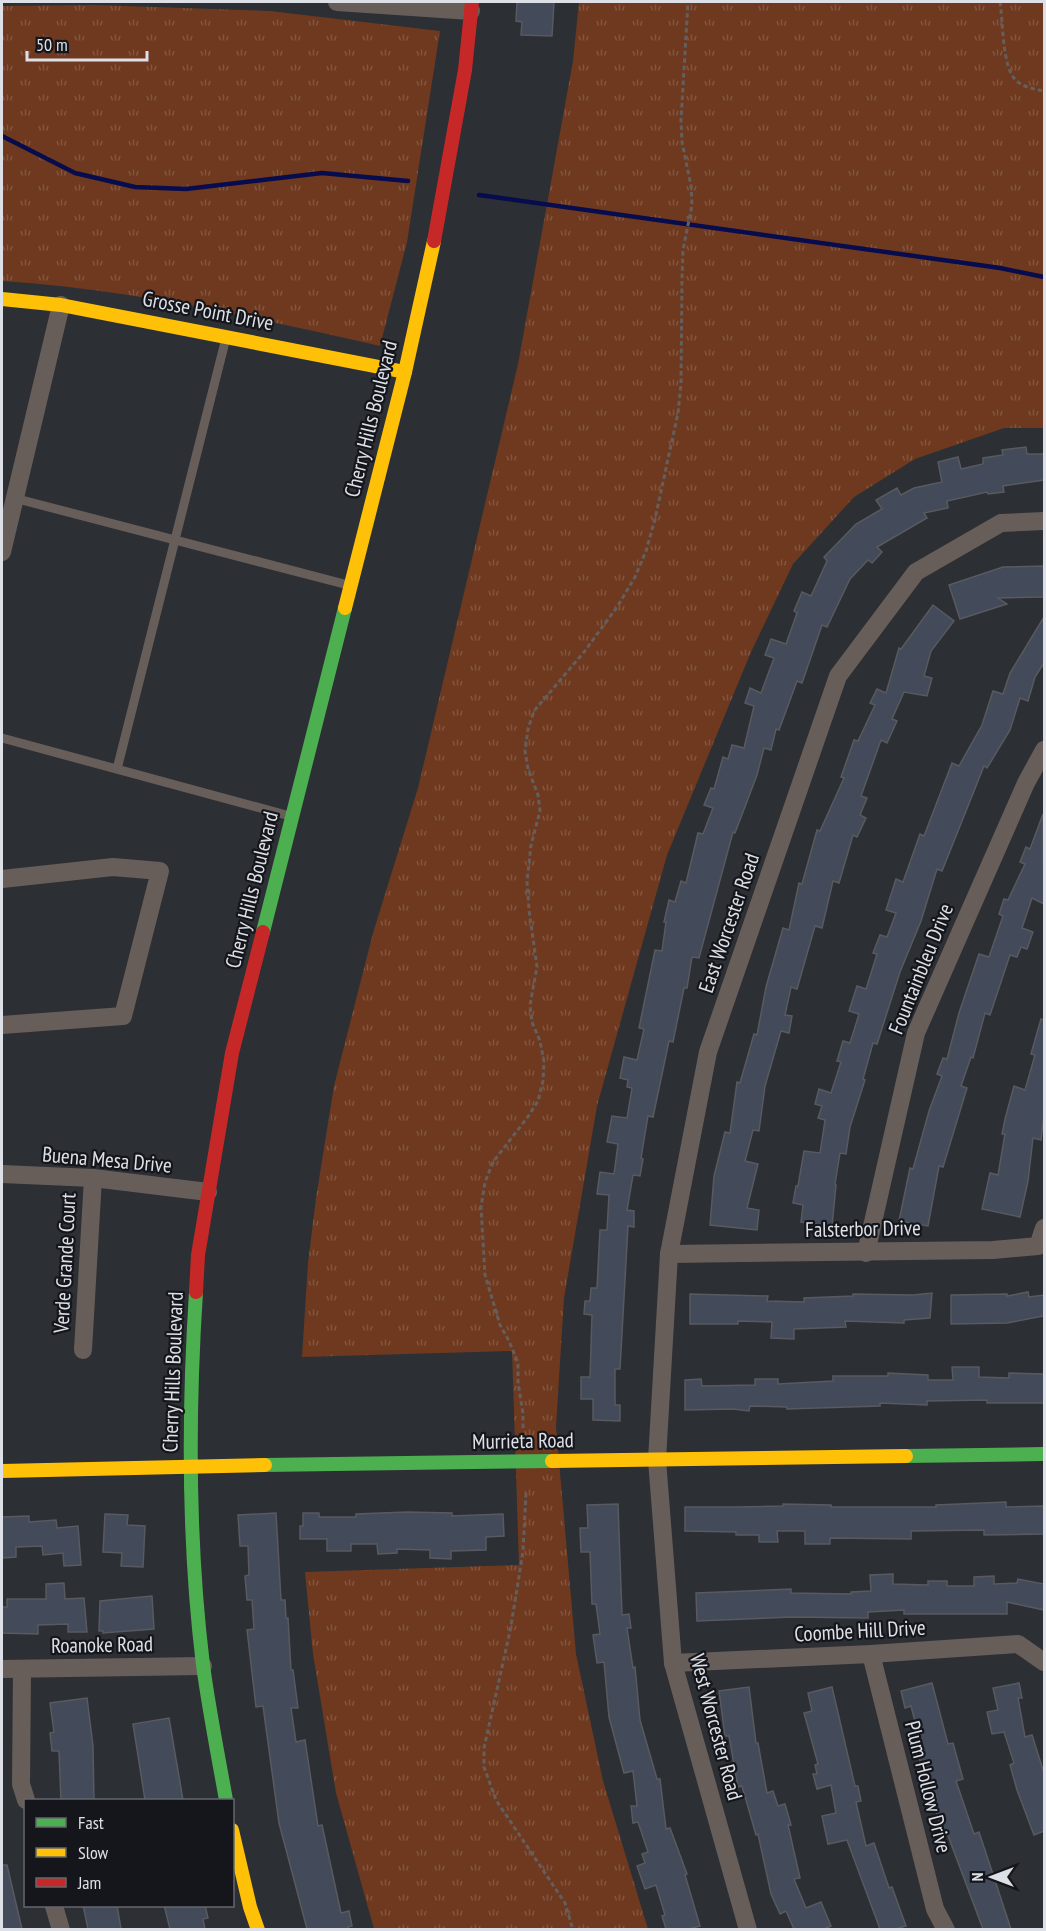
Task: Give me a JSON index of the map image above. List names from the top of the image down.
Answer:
{
  "streets": {
    "street": [
      "Grosse Point Drive",
      "Cherry Hills Boulevard",
      "East Worcester Road",
      "Fountainbleu Drive",
      "Buena Mesa Drive",
      "Falsterbor Drive",
      "Verde Grande Court",
      "Murrieta Road",
      "Coombe Hill Drive",
      "Roanoke Road",
      "West Worcester Road",
      "Plum Hollow Drive"
    ]
  },
  "crossings": [
    ["Grosse Point Drive", "Cherry Hills Boulevard"],
    ["Cherry Hills Boulevard", "Buena Mesa Drive"],
    ["Cherry Hills Boulevard", "Murrieta Road"],
    ["Cherry Hills Boulevard", "Roanoke Road"],
    ["East Worcester Road", "Falsterbor Drive"],
    ["East Worcester Road", "Murrieta Road"],
    ["East Worcester Road", "West Worcester Road"],
    ["Fountainbleu Drive", "Falsterbor Drive"],
    ["Buena Mesa Drive", "Verde Grande Court"],
    ["Murrieta Road", "West Worcester Road"],
    ["Coombe Hill Drive", "West Worcester Road"],
    ["Coombe Hill Drive", "Plum Hollow Drive"]
  ],
  "legend": ["Fast", "Slow", "Jam"],
  "scale_bar": "50 m",
  "north": "left"
}
